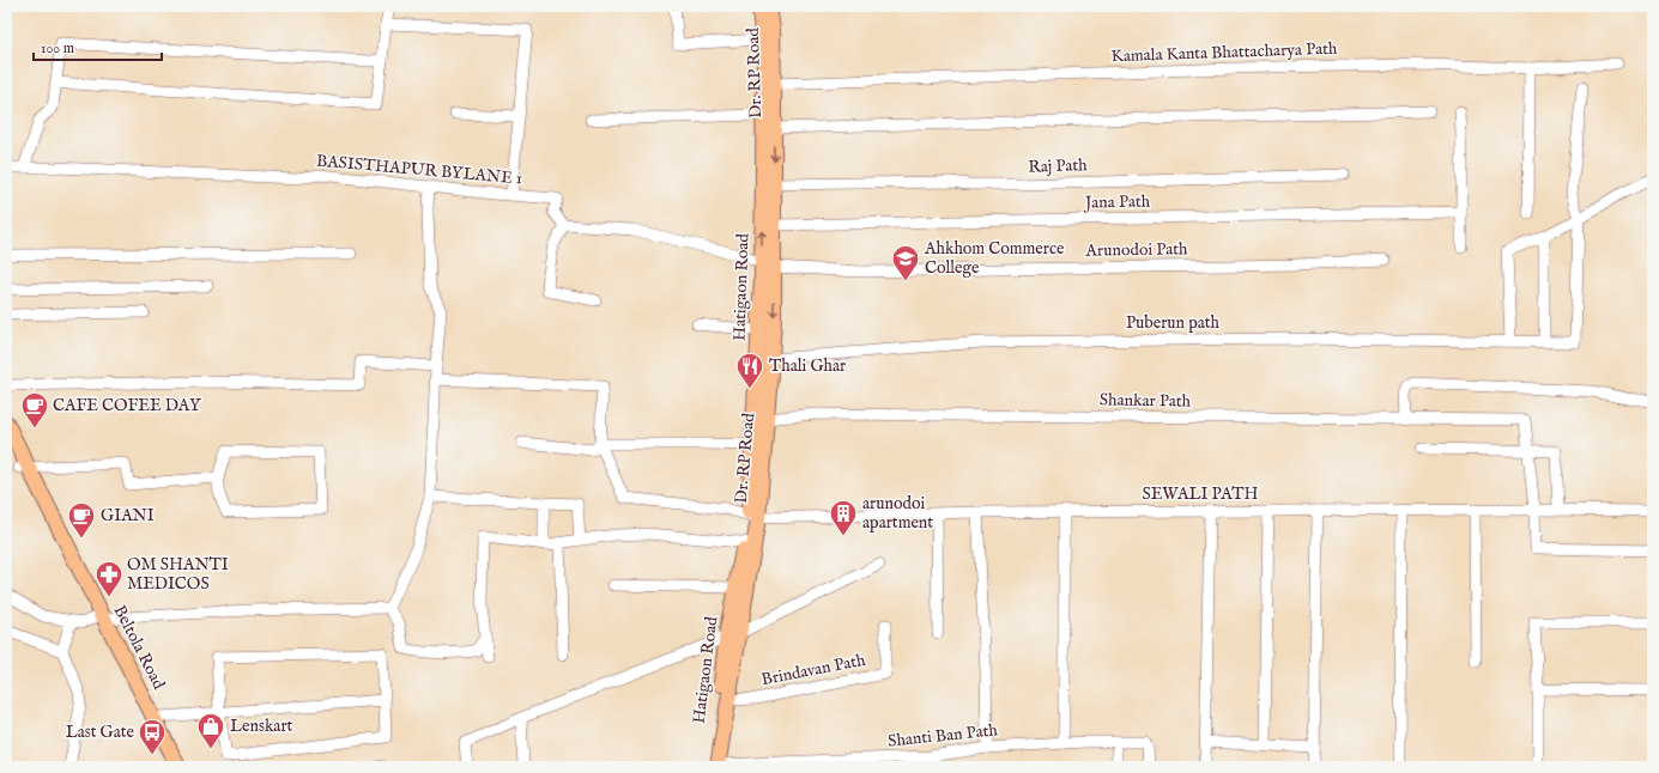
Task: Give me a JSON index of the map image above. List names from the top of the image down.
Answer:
{
  "streets": {
    "main road": ["Dr. RP Road", "Hatigaon Road", "Beltola Road"],
    "street": [
      "Kamala Kanta Bhattacharya Path",
      "Raj Path",
      "BASISTHAPUR BYLANE 1",
      "Jana Path",
      "Arunodoi Path",
      "Puberun path",
      "Shankar Path",
      "SEWALI PATH",
      "Brindavan Path",
      "Shanti Ban Path"
    ]
  },
  "crossings": [
    ["Kamala Kanta Bhattacharya Path", "Dr. RP Road"],
    ["Dr. RP Road", "Raj Path"],
    ["Dr. RP Road", "Jana Path"],
    ["Dr. RP Road", "Arunodoi Path"],
    ["Dr. RP Road", "Hatigaon Road"],
    ["Dr. RP Road", "Puberun path"],
    ["Dr. RP Road", "Shankar Path"],
    ["Dr. RP Road", "SEWALI PATH"],
    ["Dr. RP Road", "Brindavan Path"],
    ["Dr. RP Road", "Shanti Ban Path"],
    ["Arunodoi Path", "Hatigaon Road"],
    ["Hatigaon Road", "SEWALI PATH"],
    ["Hatigaon Road", "Shanti Ban Path"]
  ],
  "places": {
    "school or university": ["Ahkhom Commerce College"],
    "restaurant": ["Thali Ghar"],
    "cafe": ["CAFE COFEE DAY", "GIANI"],
    "building": ["arunodoi apartment"],
    "pharmacy": ["OM SHANTI MEDICOS"],
    "shop": ["Lenskart"],
    "bus stop": ["Last Gate"]
  },
  "scale_bar": "100 m"
}
